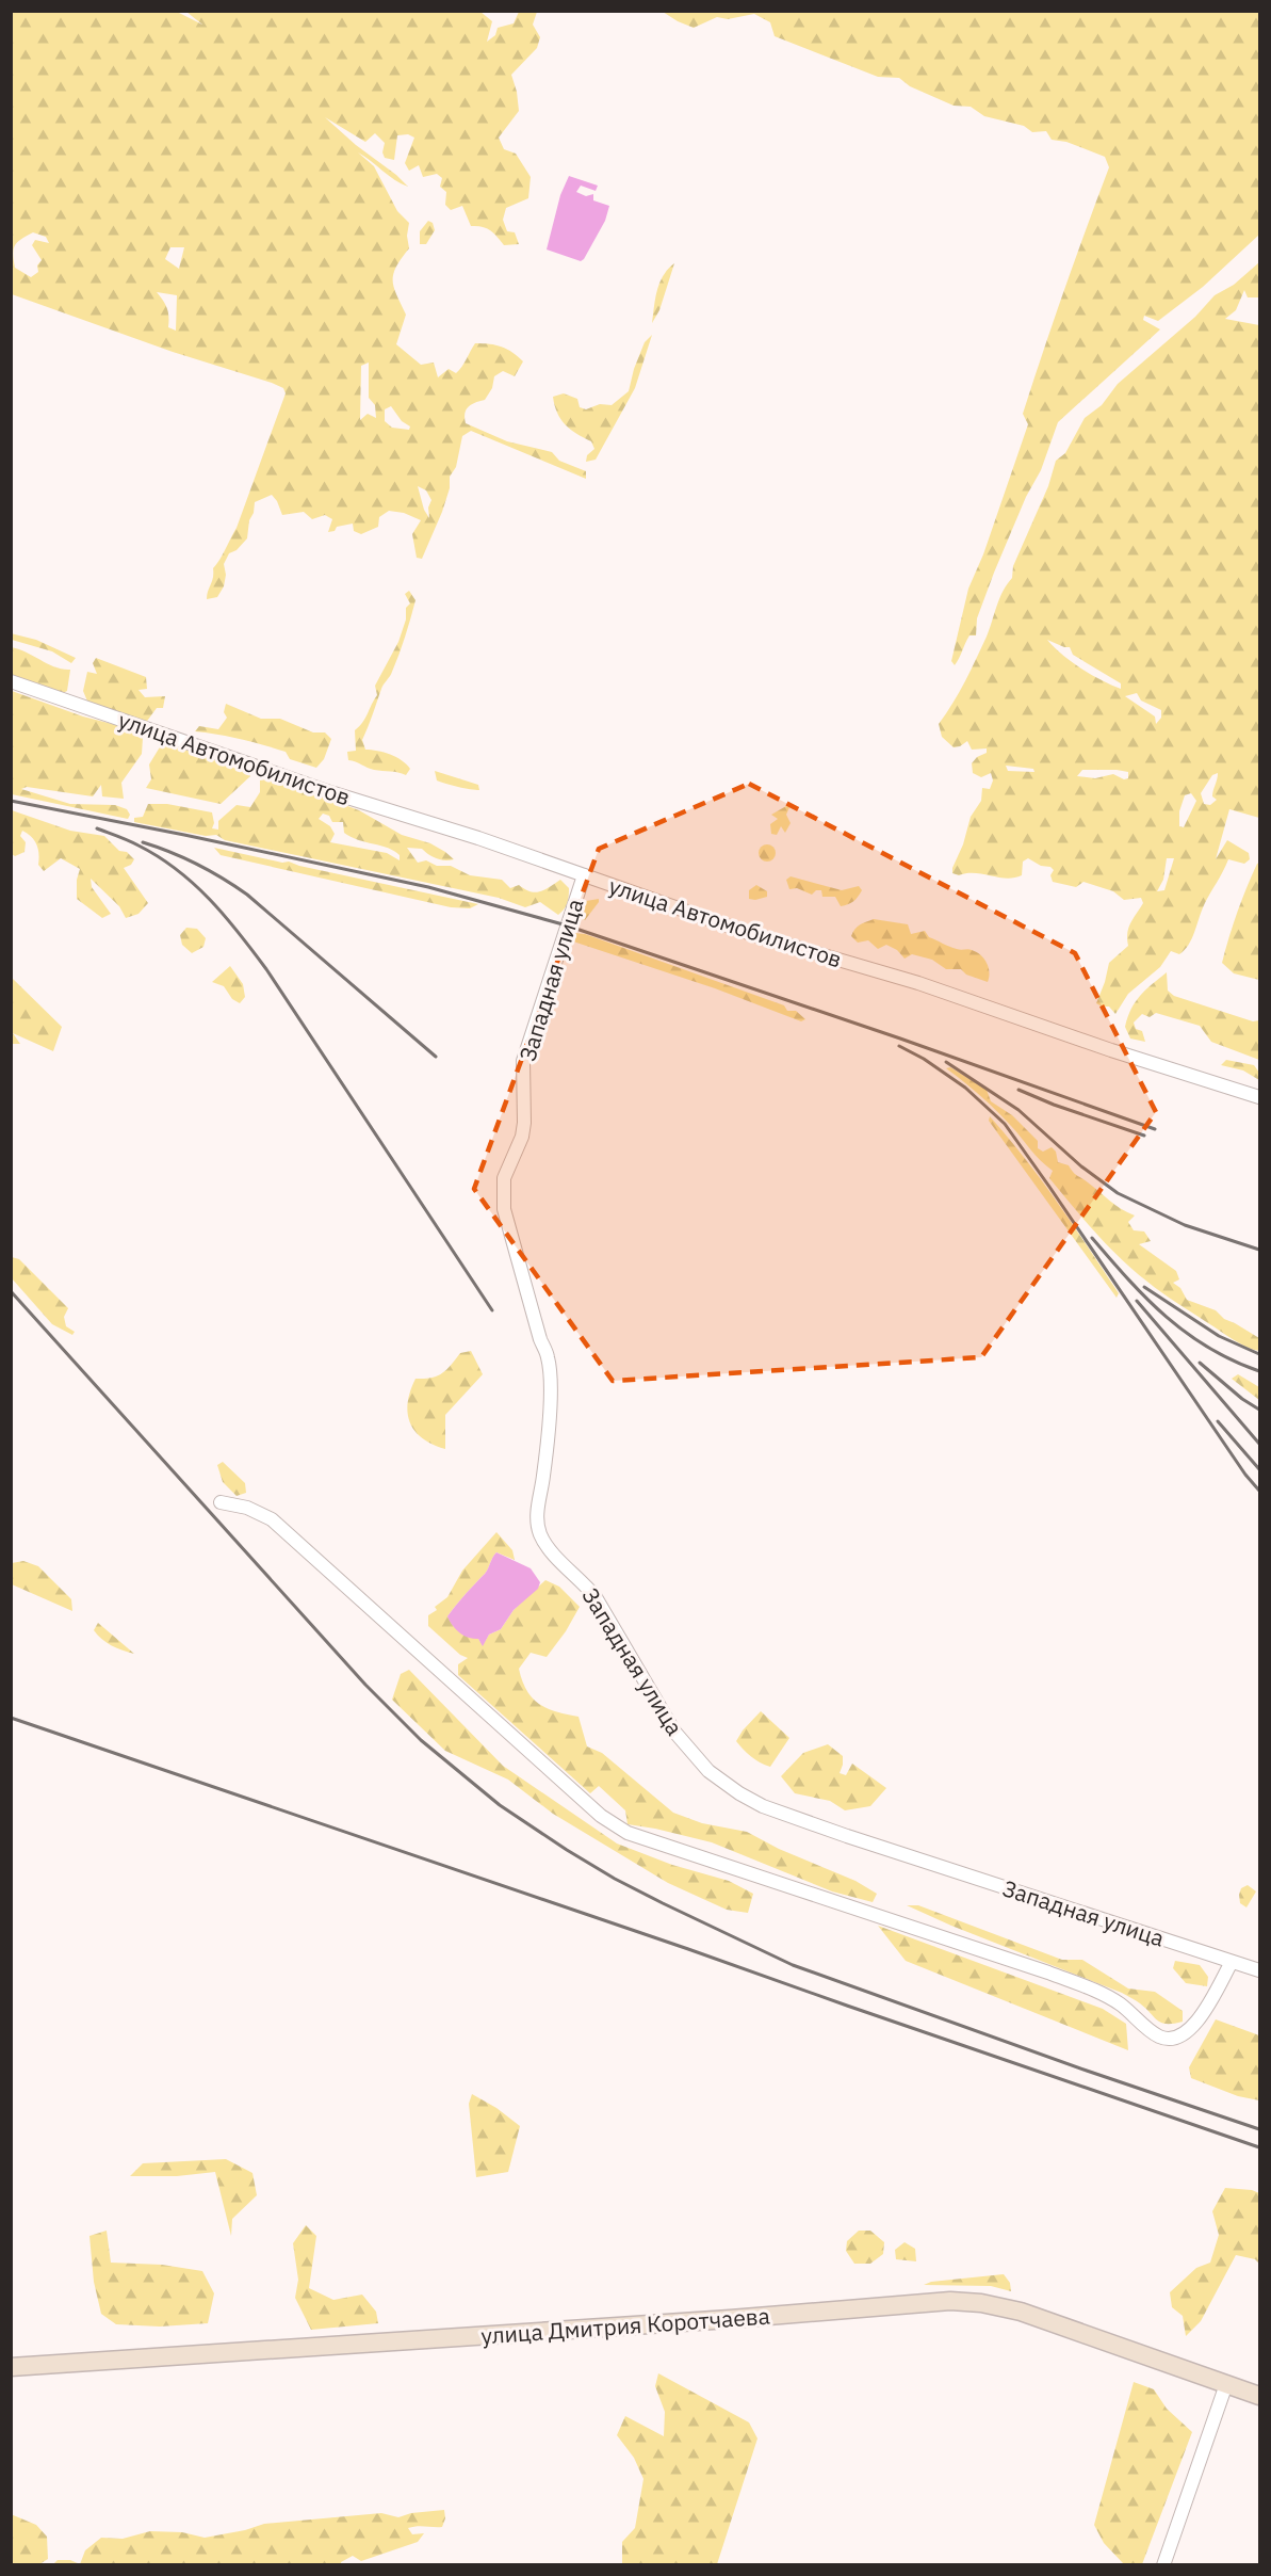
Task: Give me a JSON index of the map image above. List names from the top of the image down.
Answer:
{
  "streets": {
    "street": ["улица Автомобилистов", "Западная улица", "улица Дмитрия Коротчаева"]
  },
  "crossings": [
    ["улица Автомобилистов", "Западная улица"]
  ]
}
